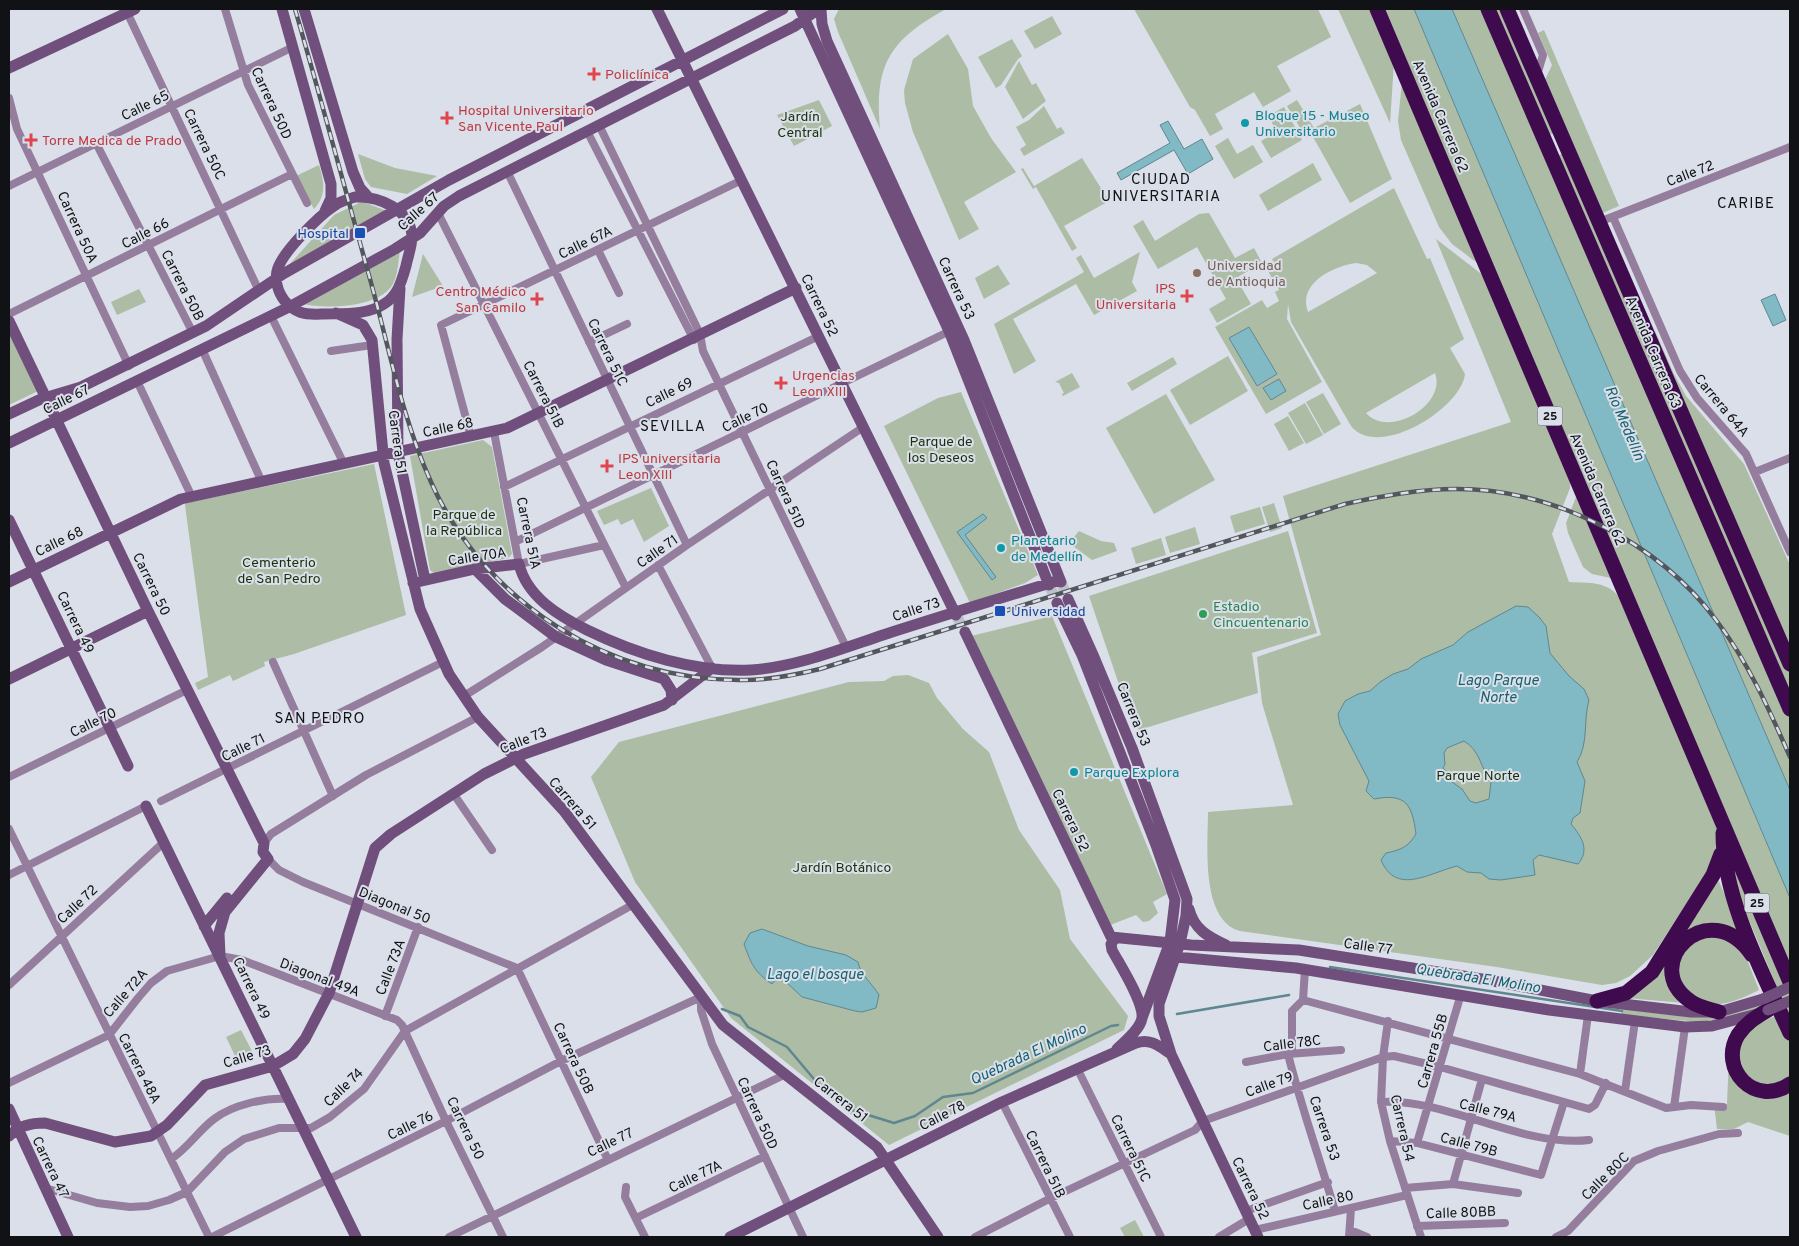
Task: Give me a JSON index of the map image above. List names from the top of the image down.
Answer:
{
  "streets": {
    "highway": ["Avenida Carrera 62", "Avenida Carrera 63", "25"],
    "main road": [
      "Calle 67",
      "Carrera 53",
      "Carrera 52",
      "Calle 68",
      "Carrera 51",
      "Carrera 51A",
      "Calle 70A",
      "Carrera 50",
      "Calle 73",
      "Carrera 49",
      "Calle 77",
      "Calle 78",
      "Carrera 47"
    ],
    "street": [
      "Carrera 50D",
      "Calle 65",
      "Carrera 50C",
      "Calle 72",
      "Carrera 50A",
      "Calle 66",
      "Calle 67A",
      "Carrera 50B",
      "Carrera 51C",
      "Calle 69",
      "Carrera 51B",
      "Carrera 64A",
      "Calle 70",
      "Carrera 51D",
      "Calle 71",
      "Diagonal 50",
      "Calle 73A",
      "Diagonal 49A",
      "Calle 72A",
      "Calle 78C",
      "Carrera 55B",
      "Carrera 48A",
      "Calle 79",
      "Calle 74",
      "Calle 79A",
      "Calle 76",
      "Carrera 54",
      "Calle 79B",
      "Calle 77A",
      "Calle 80C",
      "Calle 80",
      "Calle 80BB"
    ]
  },
  "crossings": [
    ["Carrera 50D", "Calle 65"],
    ["Carrera 50D", "Calle 66"],
    ["Carrera 50D", "Carrera 51"],
    ["Carrera 50D", "Calle 77"],
    ["Carrera 50D", "Calle 78"],
    ["Carrera 50D", "Calle 76"],
    ["Carrera 50D", "Calle 77A"],
    ["Calle 65", "Carrera 50C"],
    ["Calle 65", "Carrera 50A"],
    ["Calle 65", "Carrera 50B"],
    ["Carrera 50C", "Calle 67"],
    ["Carrera 50C", "Calle 66"],
    ["Calle 72", "Avenida Carrera 63"],
    ["Calle 72", "Carrera 49"],
    ["Calle 72", "Carrera 48A"],
    ["Calle 67", "Carrera 50A"],
    ["Calle 67", "Carrera 50B"],
    ["Calle 67", "Carrera 53"],
    ["Calle 67", "Carrera 52"],
    ["Calle 67", "Carrera 51C"],
    ["Calle 67", "Carrera 51B"],
    ["Calle 67", "Carrera 51D"],
    ["Calle 67", "Carrera 50"],
    ["Carrera 50A", "Calle 66"],
    ["Calle 66", "Carrera 50B"],
    ["Calle 67A", "Carrera 52"],
    ["Calle 67A", "Carrera 51C"],
    ["Calle 67A", "Carrera 51B"],
    ["Calle 67A", "Calle 68"],
    ["Calle 67A", "Carrera 51D"],
    ["Carrera 50B", "Diagonal 50"],
    ["Carrera 50B", "Calle 77"],
    ["Carrera 50B", "Calle 74"],
    ["Carrera 50B", "Calle 76"],
    ["Carrera 53", "Carrera 52"],
    ["Carrera 53", "Calle 70"],
    ["Carrera 53", "Calle 73"],
    ["Carrera 53", "Calle 77"],
    ["Carrera 53", "Calle 78C"],
    ["Carrera 53", "Calle 79"],
    ["Carrera 53", "Calle 80"],
    ["Carrera 52", "Calle 69"],
    ["Carrera 52", "Calle 70"],
    ["Carrera 52", "Calle 68"],
    ["Carrera 52", "Calle 71"],
    ["Carrera 52", "Calle 73"],
    ["Carrera 52", "Calle 77"],
    ["Carrera 52", "Calle 79"],
    ["Carrera 52", "Calle 78"],
    ["Carrera 52", "Calle 80"],
    ["Carrera 51C", "Calle 69"],
    ["Carrera 51C", "Calle 70"],
    ["Carrera 51C", "Calle 68"],
    ["Carrera 51C", "Calle 71"],
    ["Carrera 51C", "Calle 79"],
    ["Carrera 51C", "Calle 78"],
    ["Avenida Carrera 63", "Carrera 64A"],
    ["Calle 69", "Carrera 51B"],
    ["Calle 69", "Carrera 51D"],
    ["Calle 69", "Carrera 51A"],
    ["Carrera 51B", "Calle 70"],
    ["Carrera 51B", "Calle 68"],
    ["Carrera 51B", "Calle 71"],
    ["Carrera 51B", "Calle 70A"],
    ["Carrera 51B", "Calle 79"],
    ["Carrera 51B", "Calle 78"],
    ["Calle 70", "Carrera 51D"],
    ["Calle 70", "Carrera 51A"],
    ["Calle 70", "Carrera 50"],
    ["Calle 70", "Carrera 49"],
    ["Calle 68", "Carrera 51"],
    ["Calle 68", "Carrera 51D"],
    ["Calle 68", "Carrera 51A"],
    ["Calle 68", "Carrera 50"],
    ["Calle 68", "Carrera 49"],
    ["Carrera 51", "Calle 71"],
    ["Carrera 51", "Calle 70A"],
    ["Carrera 51", "Calle 73"],
    ["Carrera 51", "Calle 77"],
    ["Carrera 51", "Calle 74"],
    ["Carrera 51", "Calle 78"],
    ["Carrera 51", "Calle 76"],
    ["Carrera 51D", "Calle 71"],
    ["Carrera 51D", "Calle 73"],
    ["Carrera 51A", "Calle 71"],
    ["Carrera 51A", "Calle 70A"],
    ["Carrera 51A", "Calle 73"],
    ["Calle 71", "Carrera 50"],
    ["Carrera 50", "Diagonal 50"],
    ["Carrera 50", "Calle 77"],
    ["Carrera 50", "Diagonal 49A"],
    ["Carrera 50", "Calle 74"],
    ["Carrera 50", "Calle 76"],
    ["Calle 73", "Carrera 49"],
    ["Calle 73", "Diagonal 50"],
    ["Calle 73", "Diagonal 49A"],
    ["Calle 73", "Carrera 48A"],
    ["Carrera 49", "Diagonal 49A"],
    ["Carrera 49", "Calle 72A"],
    ["Carrera 49", "Calle 74"],
    ["Carrera 49", "Calle 76"],
    ["Diagonal 50", "Calle 73A"],
    ["Diagonal 50", "Calle 74"],
    ["Calle 73A", "Diagonal 49A"],
    ["Diagonal 49A", "Calle 72A"],
    ["Diagonal 49A", "Calle 74"],
    ["Calle 72A", "Carrera 48A"],
    ["Carrera 55B", "Calle 79"],
    ["Carrera 55B", "Calle 79A"],
    ["Carrera 55B", "Calle 79B"],
    ["Carrera 48A", "Calle 74"],
    ["Carrera 48A", "Calle 76"],
    ["Calle 79", "Carrera 54"],
    ["Calle 74", "Carrera 47"],
    ["Calle 79A", "Carrera 54"],
    ["Calle 79A", "Calle 79B"],
    ["Carrera 54", "Calle 79B"],
    ["Carrera 54", "Calle 80"],
    ["Carrera 54", "Calle 80BB"]
  ],
  "districts": [
    "CIUDAD UNIVERSITARIA",
    "CARIBE",
    "SEVILLA",
    "SAN PEDRO"
  ],
  "water": [
    "Río Medellín",
    "Lago Parque Norte",
    "Lago el bosque",
    "Quebrada El Molino"
  ],
  "parks": [
    "Jardín Central",
    "Parque de los Deseos",
    "Parque de la República",
    "Cementerio de San Pedro",
    "Parque Norte",
    "Jardín Botánico"
  ],
  "places": {
    "health": [
      "Policlínica",
      "Hospital Universitario San Vicente Paul",
      "Torre Medica de Prado",
      "IPS Universitaria",
      "Centro Médico San Camilo",
      "Urgencias Leon XIII",
      "IPS universitaria Leon XIII"
    ],
    "other": [
      "Bloque 15 - Museo Universitario",
      "Universidad de Antioquia",
      "Planetario de Medellín",
      "Estadio Cincuentenario",
      "Parque Explora"
    ],
    "transit": ["Hospital", "Universidad"]
  }
}
